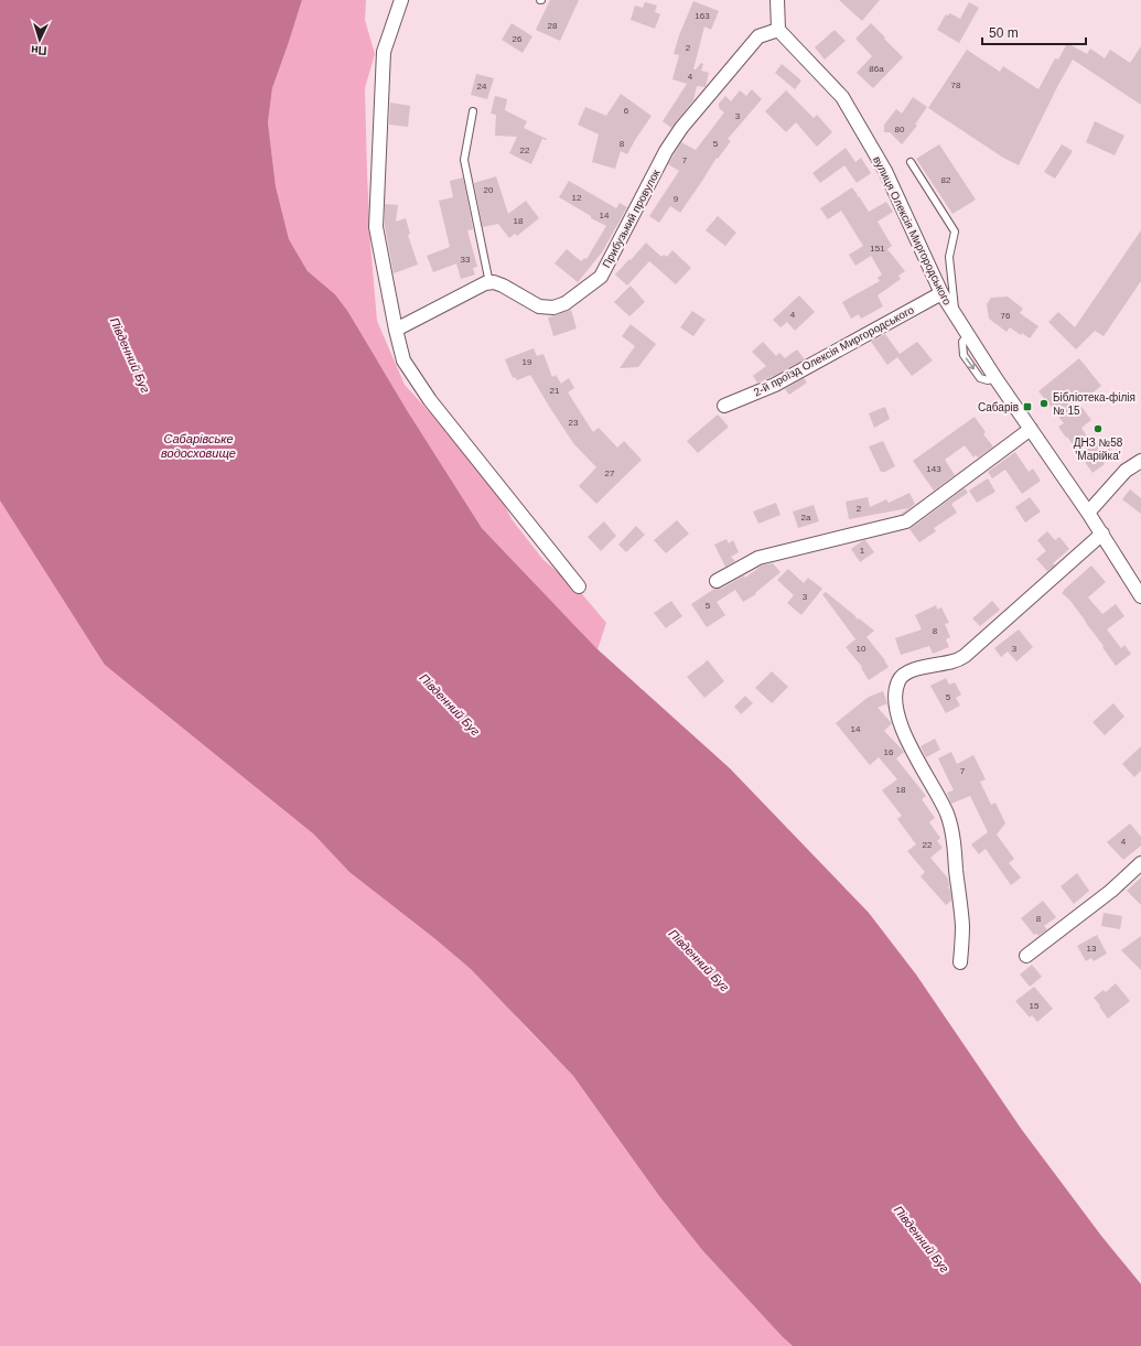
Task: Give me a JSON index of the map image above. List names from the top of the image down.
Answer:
{
  "streets": {
    "street": ["Прибузький провулок", "вулиця Олексія Миргородського", "2-й проїзд Олексія Миргородського"]
  },
  "crossings": [
    ["Прибузький провулок", "вулиця Олексія Миргородського"],
    ["вулиця Олексія Миргородського", "2-й проїзд Олексія Миргородського"]
  ],
  "water": ["Південний Буг", "Сабарівське водосховище"],
  "places": {
    "other": ["Бібліотека-філія № 15", "ДНЗ №58 'Марійка'"],
    "transit": ["Сабарів"]
  },
  "house_numbers": [
    "163",
    "28",
    "26",
    "2",
    "86а",
    "4",
    "78",
    "24",
    "6",
    "3",
    "80",
    "8",
    "5",
    "22",
    "7",
    "82",
    "20",
    "12",
    "9",
    "14",
    "18",
    "151",
    "33",
    "4",
    "76",
    "19",
    "21",
    "23",
    "143",
    "27",
    "2",
    "2а",
    "1",
    "3",
    "5",
    "8",
    "10",
    "3",
    "5",
    "14",
    "16",
    "7",
    "18",
    "4",
    "22",
    "8",
    "13",
    "15"
  ],
  "scale_bar": "50 m",
  "north": "bottom"
}
